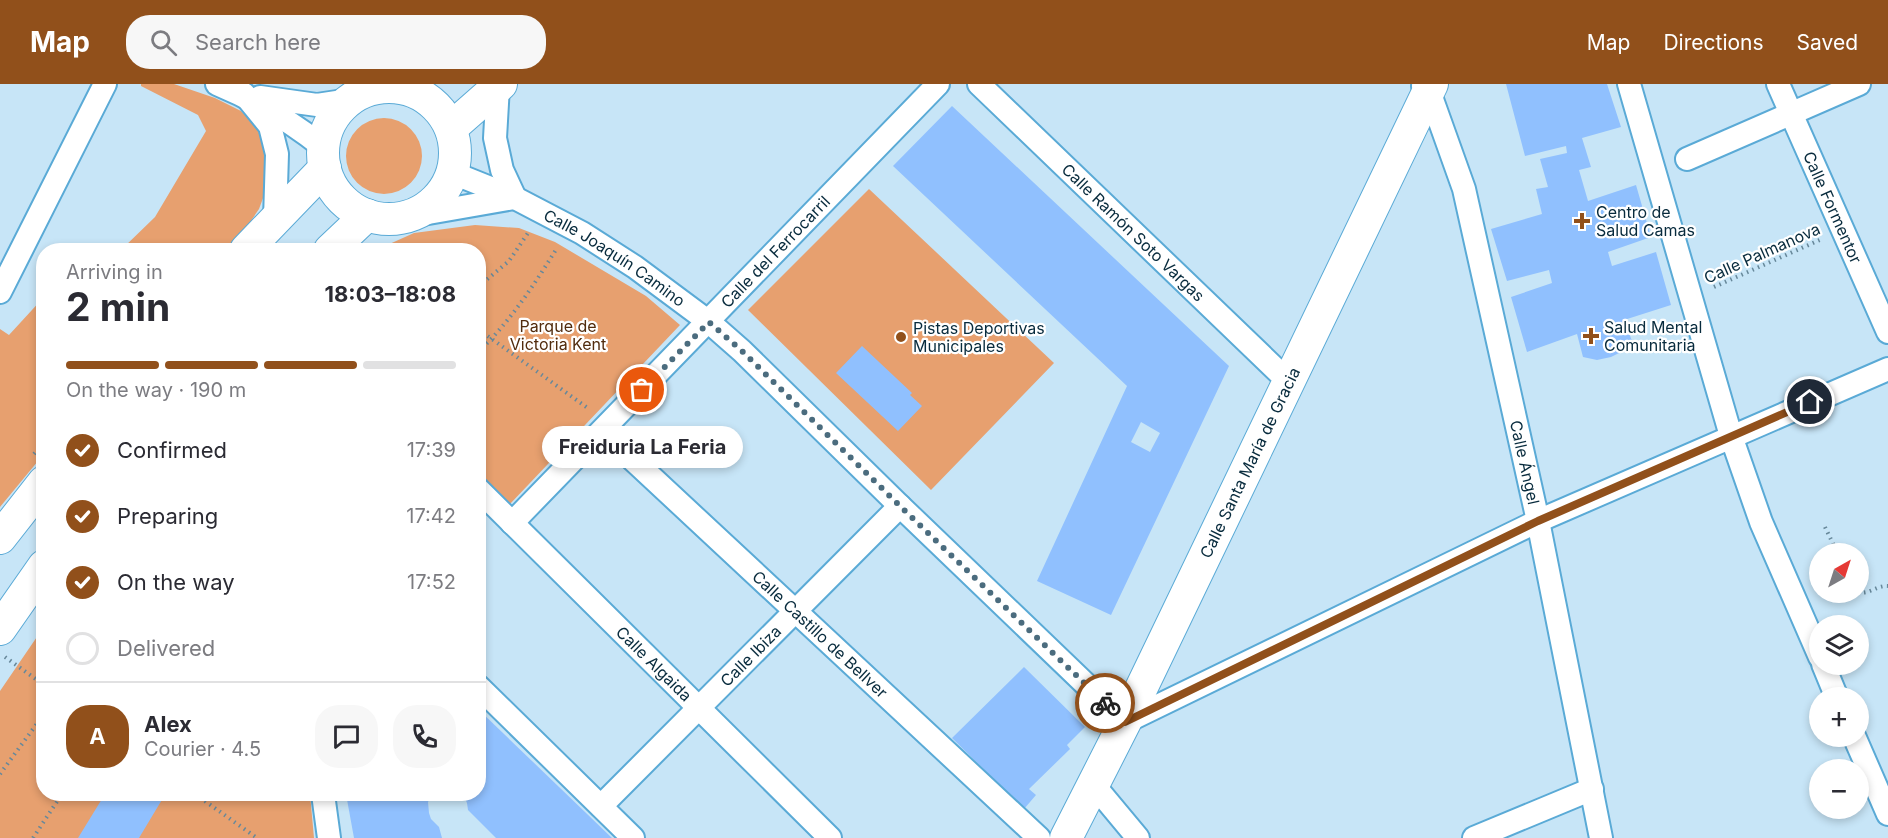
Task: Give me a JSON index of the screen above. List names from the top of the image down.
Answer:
{
  "streets": {
    "street": [
      "Calle Formentor",
      "Calle Ramón Soto Vargas",
      "Calle del Ferrocarril",
      "Calle Joaquín Camino",
      "Calle Santa María de Gracia",
      "Calle Ángel",
      "Calle Castillo de Bellver",
      "Calle Ibiza",
      "Calle Algaida"
    ],
    "path": ["Calle Palmanova"]
  },
  "crossings": [
    ["Calle Formentor", "Calle Palmanova"],
    ["Calle Ramón Soto Vargas", "Calle Santa María de Gracia"],
    ["Calle del Ferrocarril", "Calle Joaquín Camino"],
    ["Calle del Ferrocarril", "Calle Castillo de Bellver"],
    ["Calle del Ferrocarril", "Calle Algaida"],
    ["Calle Joaquín Camino", "Calle Santa María de Gracia"],
    ["Calle Joaquín Camino", "Calle Ibiza"],
    ["Calle Santa María de Gracia", "Calle Ángel"],
    ["Calle Castillo de Bellver", "Calle Ibiza"],
    ["Calle Ibiza", "Calle Algaida"]
  ],
  "parks": ["Parque de Victoria Kent"],
  "places": {
    "health": ["Centro de Salud Camas", "Salud Mental Comunitaria"],
    "other": ["Pistas Deportivas Municipales", "Freiduria La Feria"]
  },
  "north": "top right",
  "page": {
    "header": "Map",
    "search": "Search here",
    "nav": ["Map", "Directions", "Saved"],
    "heading": ["2 min", "Arriving in", "18:03–18:08"],
    "panel": ["Alex", "Courier · 4.5"],
    "bar": "On the way · 190 m",
    "list": [
      ["Confirmed", "17:39"],
      ["Preparing", "17:42"],
      ["On the way", "17:52"],
      "Delivered"
    ],
    "bubble": "Freiduria La Feria",
    "map_buttons": ["+", "−"],
    "round": "A"
  }
}
